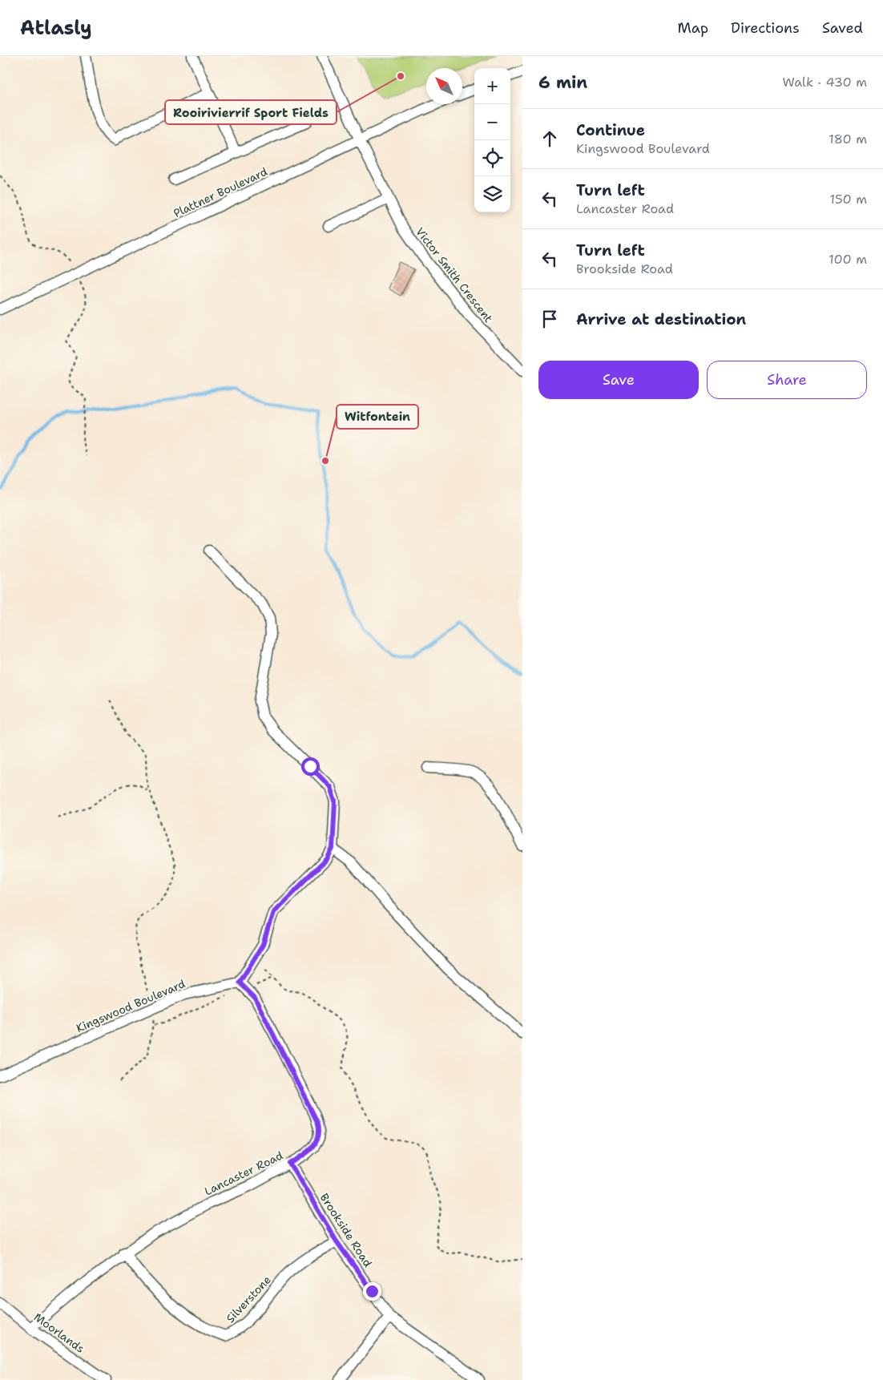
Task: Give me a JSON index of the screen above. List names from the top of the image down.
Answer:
{
  "streets": {
    "street": [
      "Plattner Boulevard",
      "Victor Smith Crescent",
      "Kingswood Boulevard",
      "Lancaster Road",
      "Brookside Road",
      "Silverstone",
      "Moorlands"
    ]
  },
  "crossings": [
    ["Plattner Boulevard", "Victor Smith Crescent"],
    ["Kingswood Boulevard", "Lancaster Road"],
    ["Lancaster Road", "Brookside Road"],
    ["Lancaster Road", "Silverstone"],
    ["Lancaster Road", "Moorlands"],
    ["Brookside Road", "Silverstone"]
  ],
  "places": ["Rooirivierrif Sport Fields", "Witfontein"],
  "north": "top left",
  "page": {
    "header": "Atlasly",
    "nav": ["Map", "Directions", "Saved"],
    "heading": ["6 min", "Walk · 430 m"],
    "map_buttons": ["+", "−"],
    "list": [
      ["Continue", "Kingswood Boulevard", "180 m"],
      ["Turn left", "Lancaster Road", "150 m"],
      ["Turn left", "Brookside Road", "100 m"],
      "Arrive at destination"
    ],
    "buttons": ["Save", "Share"]
  }
}
